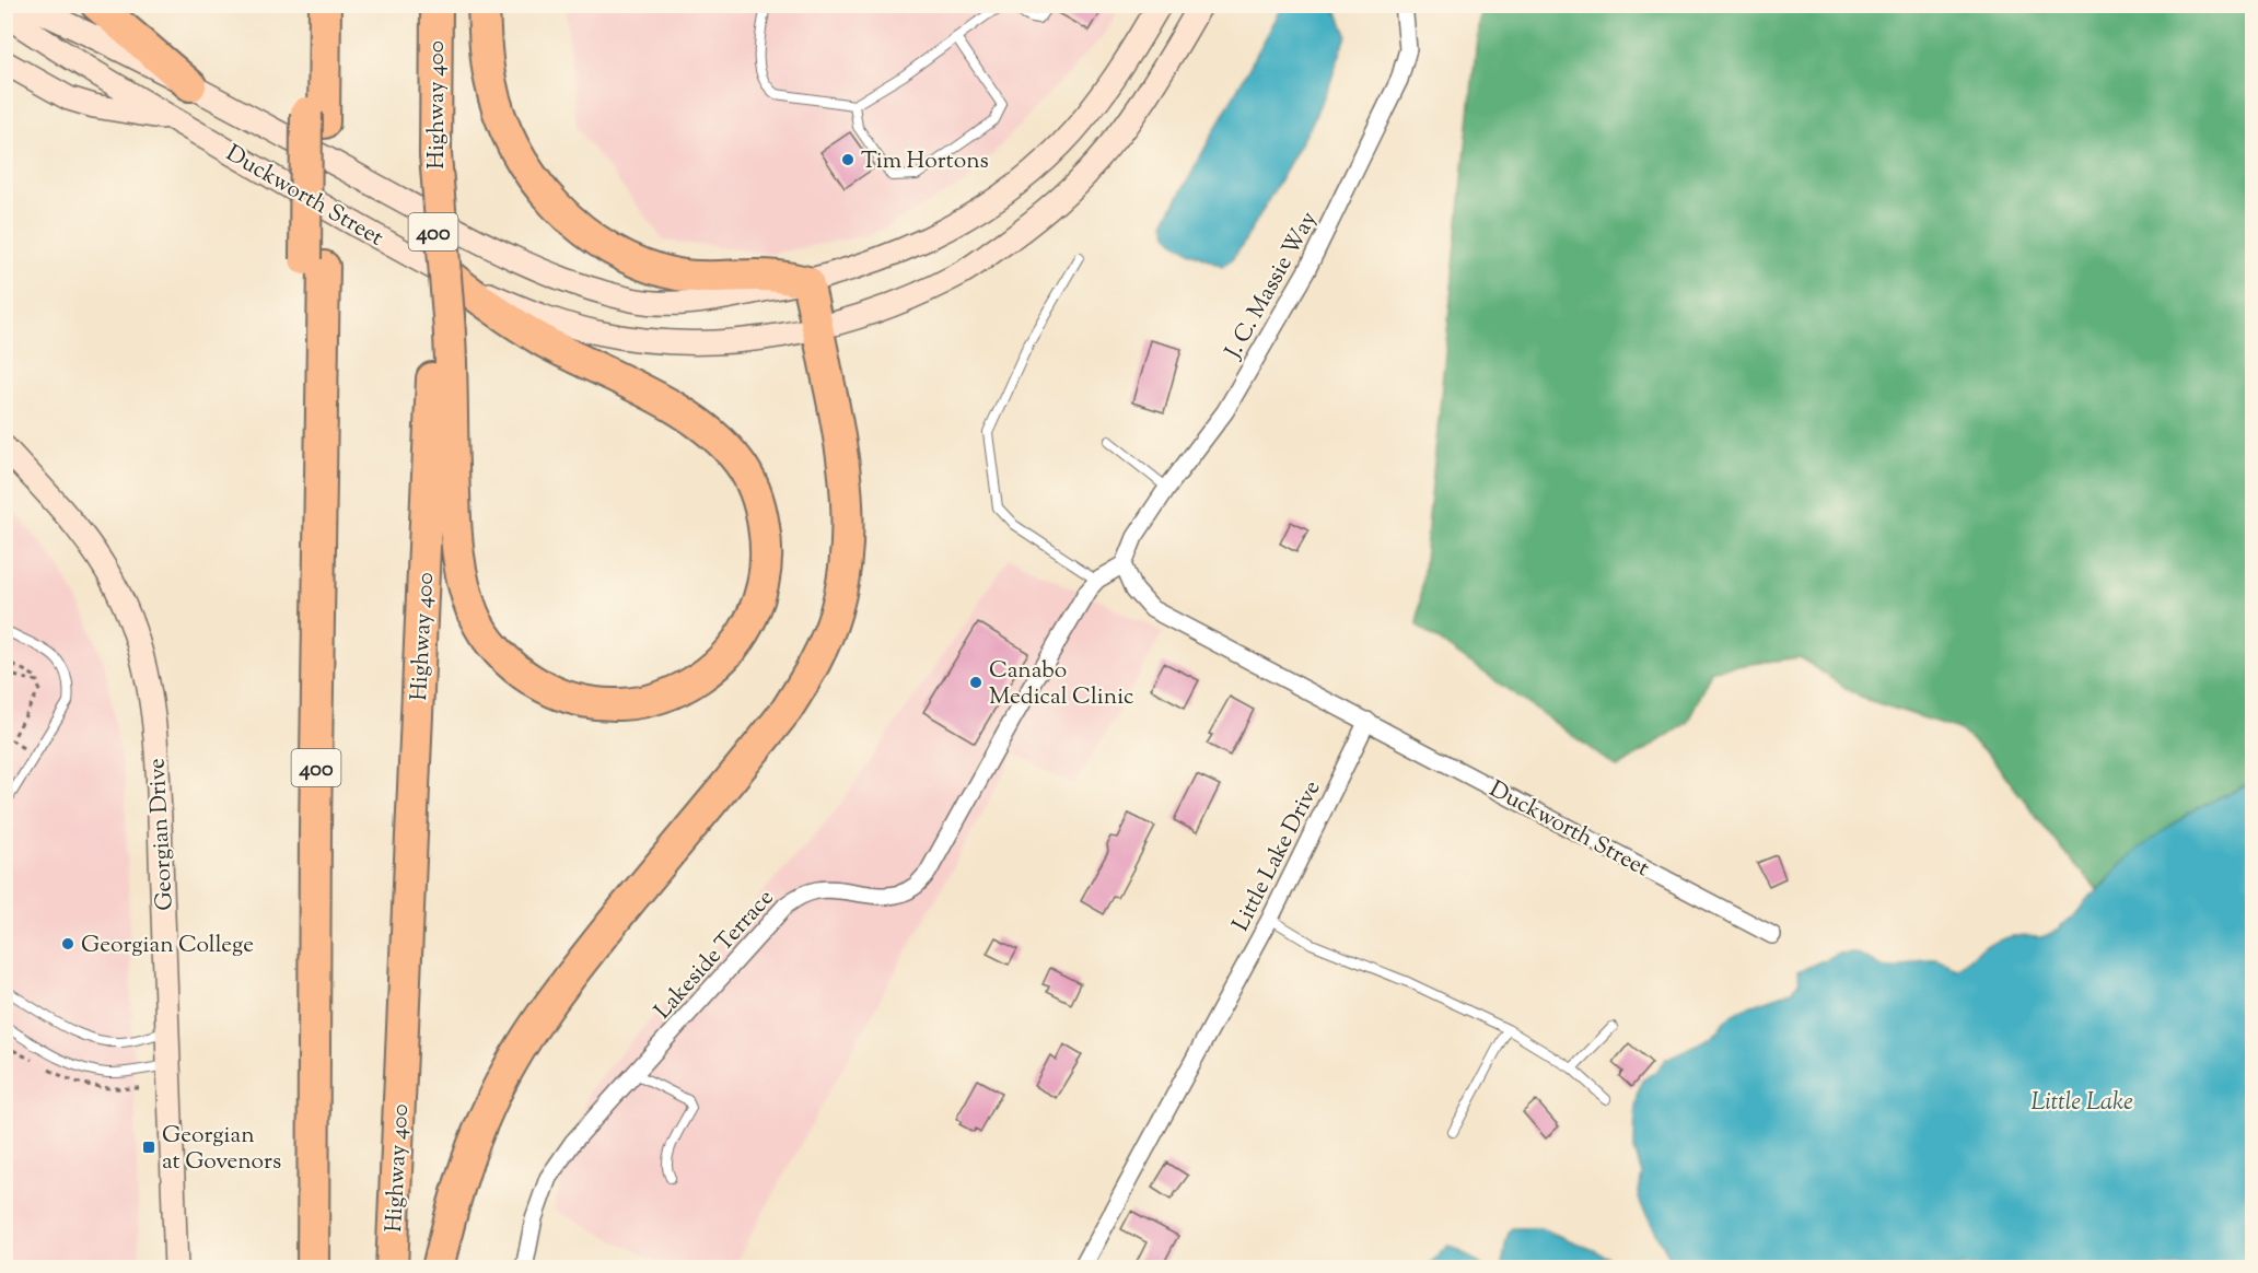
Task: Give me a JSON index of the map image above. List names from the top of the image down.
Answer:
{
  "streets": {
    "highway": ["Highway 400", "400"],
    "main road": ["Duckworth Street", "Georgian Drive"],
    "street": ["J. C. Massie Way", "Little Lake Drive", "Lakeside Terrace"]
  },
  "crossings": [
    ["Duckworth Street", "Little Lake Drive"],
    ["J. C. Massie Way", "Lakeside Terrace"]
  ],
  "water": ["Little Lake"],
  "places": {
    "other": ["Tim Hortons", "Canabo Medical Clinic", "Georgian College"],
    "transit": ["Georgian at Govenors"]
  }
}
